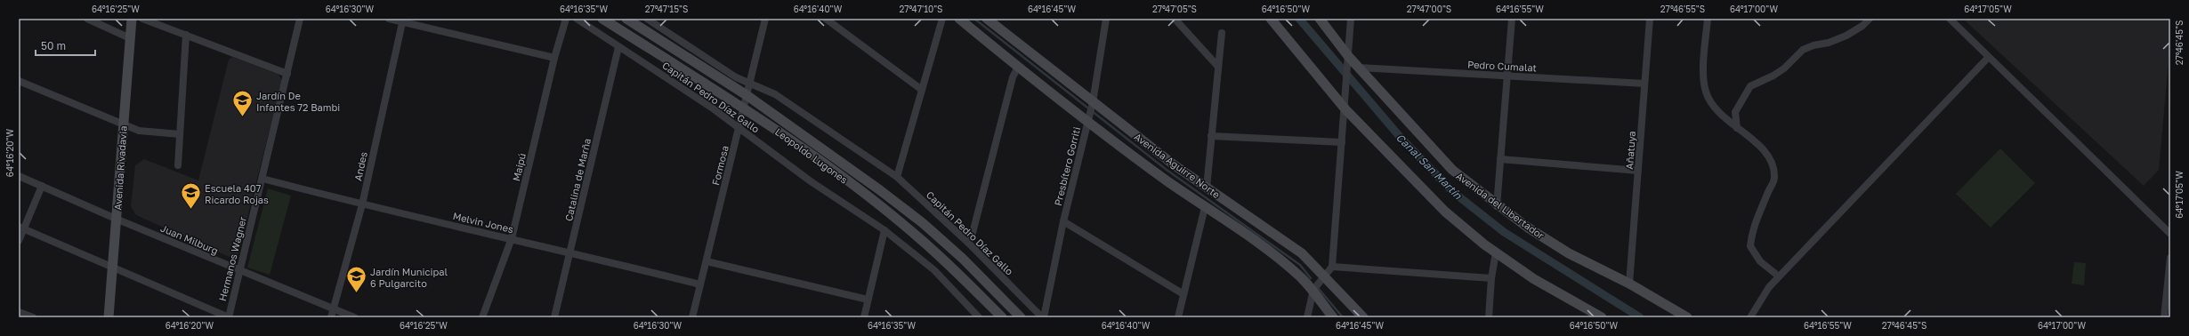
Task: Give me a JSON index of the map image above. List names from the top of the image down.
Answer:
{
  "streets": {
    "main road": [
      "Leopoldo Lugones",
      "Avenida Aguirre Norte",
      "Avenida Rivadavia",
      "Avenida del Libertador"
    ],
    "street": [
      "Pedro Cumalat",
      "Capitán Pedro Díaz Gallo",
      "Añatuya",
      "Formosa",
      "Andes",
      "Presbítero Gorriti",
      "Maipú",
      "Catalina de Marña",
      "Melvin Jones",
      "Juan Milburg",
      "Hermanos Wagner"
    ]
  },
  "crossings": [
    ["Pedro Cumalat", "Añatuya"],
    ["Pedro Cumalat", "Avenida del Libertador"],
    ["Capitán Pedro Díaz Gallo", "Formosa"],
    ["Capitán Pedro Díaz Gallo", "Presbítero Gorriti"],
    ["Capitán Pedro Díaz Gallo", "Catalina de Marña"],
    ["Añatuya", "Avenida del Libertador"],
    ["Leopoldo Lugones", "Formosa"],
    ["Formosa", "Melvin Jones"],
    ["Avenida Aguirre Norte", "Presbítero Gorriti"],
    ["Andes", "Melvin Jones"],
    ["Andes", "Juan Milburg"],
    ["Maipú", "Melvin Jones"],
    ["Avenida Rivadavia", "Juan Milburg"],
    ["Catalina de Marña", "Melvin Jones"],
    ["Melvin Jones", "Hermanos Wagner"],
    ["Juan Milburg", "Hermanos Wagner"]
  ],
  "water": ["Canal San Martín"],
  "places": {
    "school or university": ["Jardín De Infantes 72 Bambi", "Escuela 407 Ricardo Rojas", "Jardín Municipal 6 Pulgarcito"]
  },
  "scale_bar": "50 m",
  "coordinates": [
    "64°16'25\"W",
    "64°16'30\"W",
    "64°16'35\"W",
    "27°47'15\"S",
    "64°16'40\"W",
    "27°47'10\"S",
    "64°16'45\"W",
    "27°47'05\"S",
    "64°16'50\"W",
    "27°47'00\"S",
    "64°16'55\"W",
    "27°46'55\"S",
    "64°17'00\"W",
    "64°17'05\"W",
    "27°46'45\"S",
    "64°16'20\"W"
  ]
}
